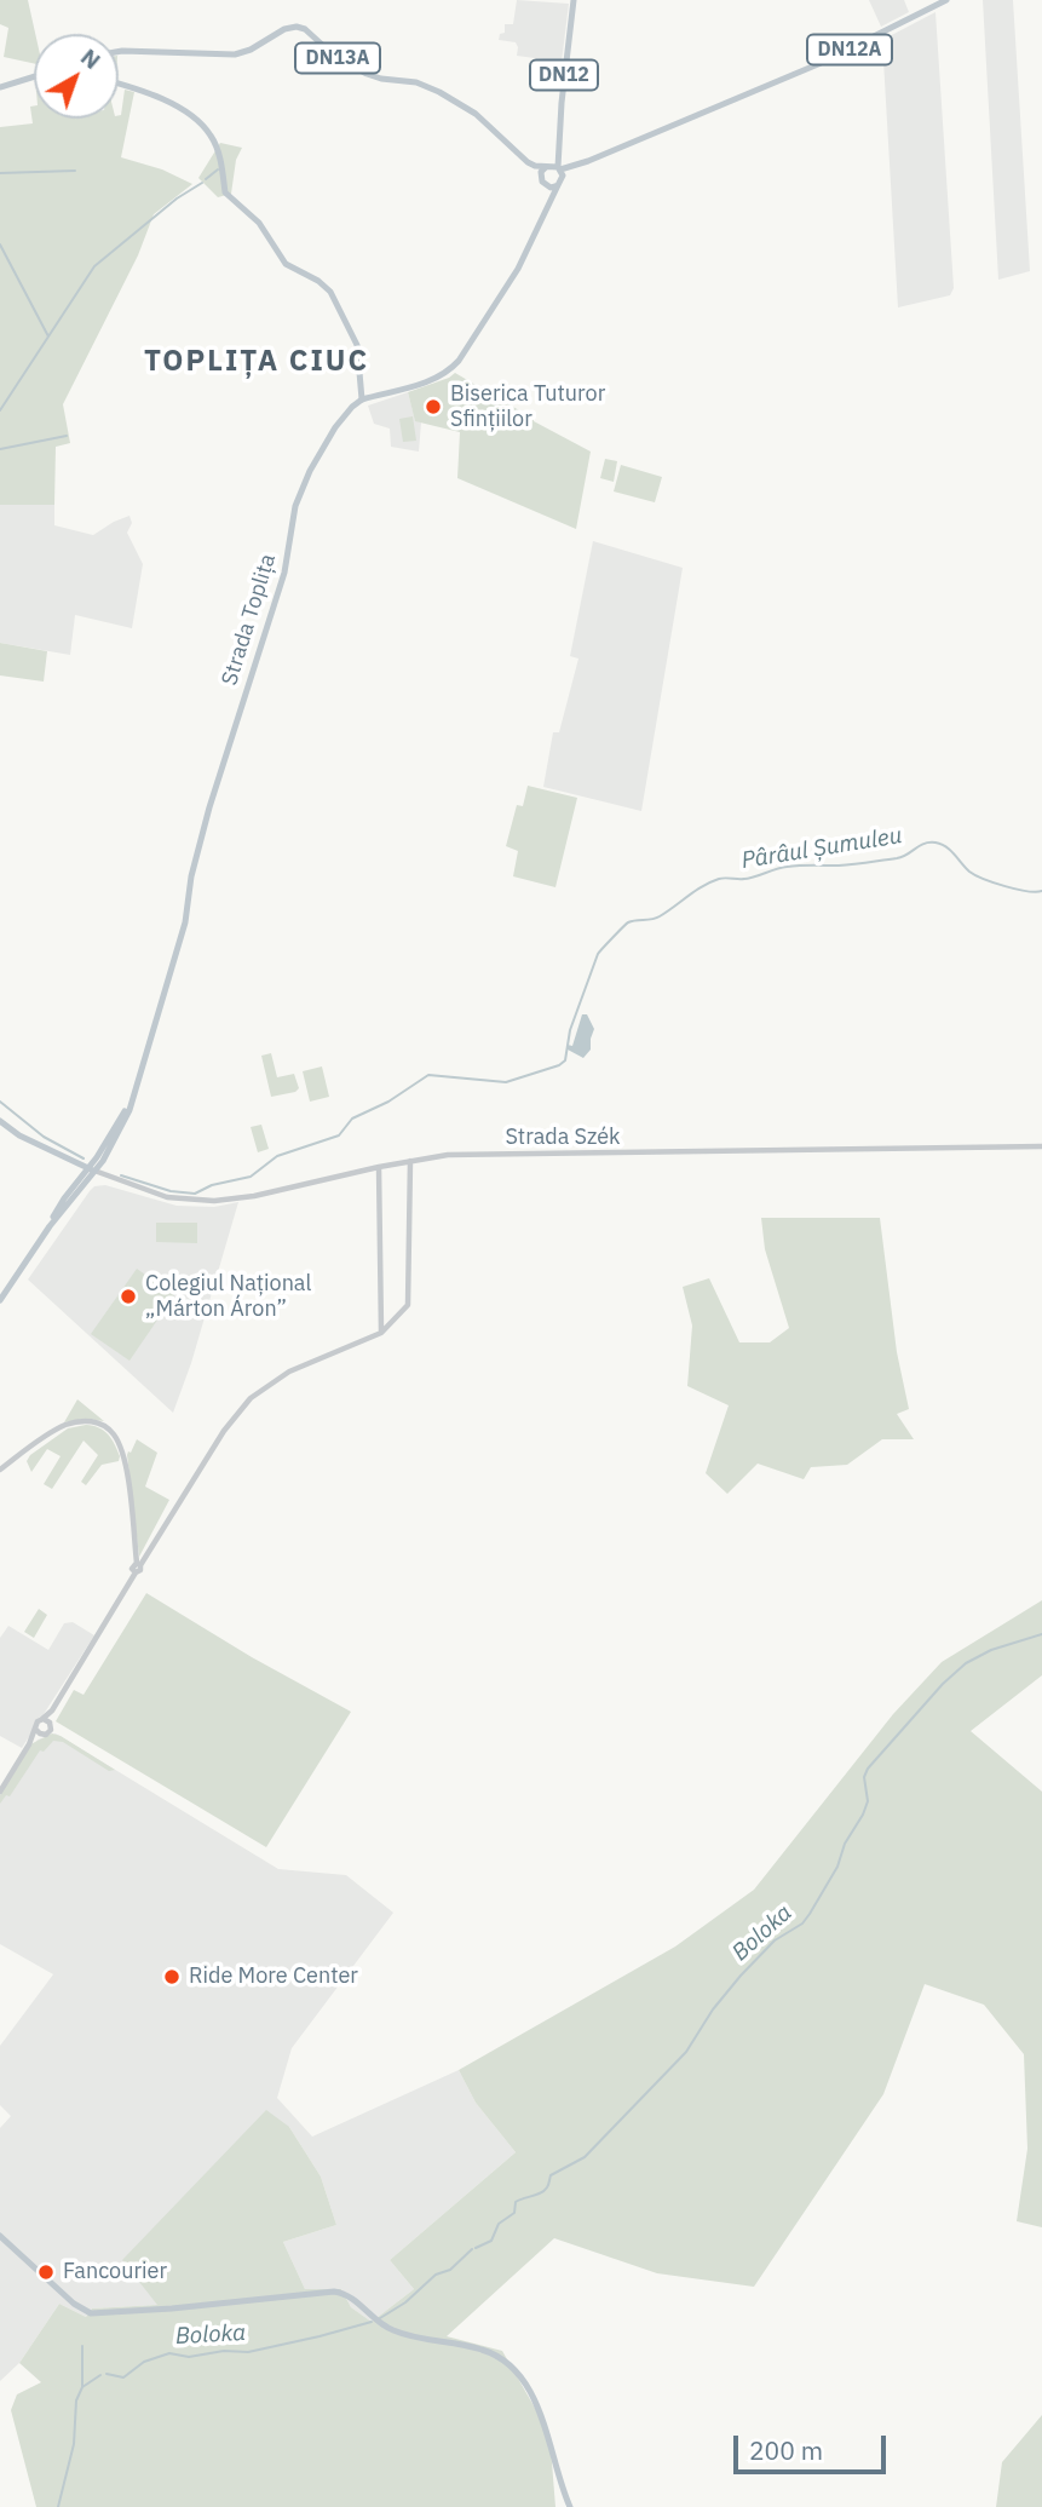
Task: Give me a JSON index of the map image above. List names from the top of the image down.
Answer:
{
  "streets": {
    "main road": [
      "DN12A",
      "DN13A",
      "DN12",
      "Strada Toplița"
    ],
    "street": ["Strada Szék"]
  },
  "crossings": [
    ["DN12A", "DN13A"],
    ["DN12A", "DN12"],
    ["DN13A", "DN12"],
    ["DN12", "Strada Toplița"],
    ["Strada Toplița", "Strada Szék"]
  ],
  "districts": ["TOPLIȚA CIUC"],
  "water": ["Pârâul Șumuleu", "Boloka"],
  "places": [
    "Biserica Tuturor Sfințiilor",
    "Colegiul Național „Márton Áron”",
    "Ride More Center",
    "Fancourier"
  ],
  "scale_bar": "200 m",
  "north": "top right"
}
